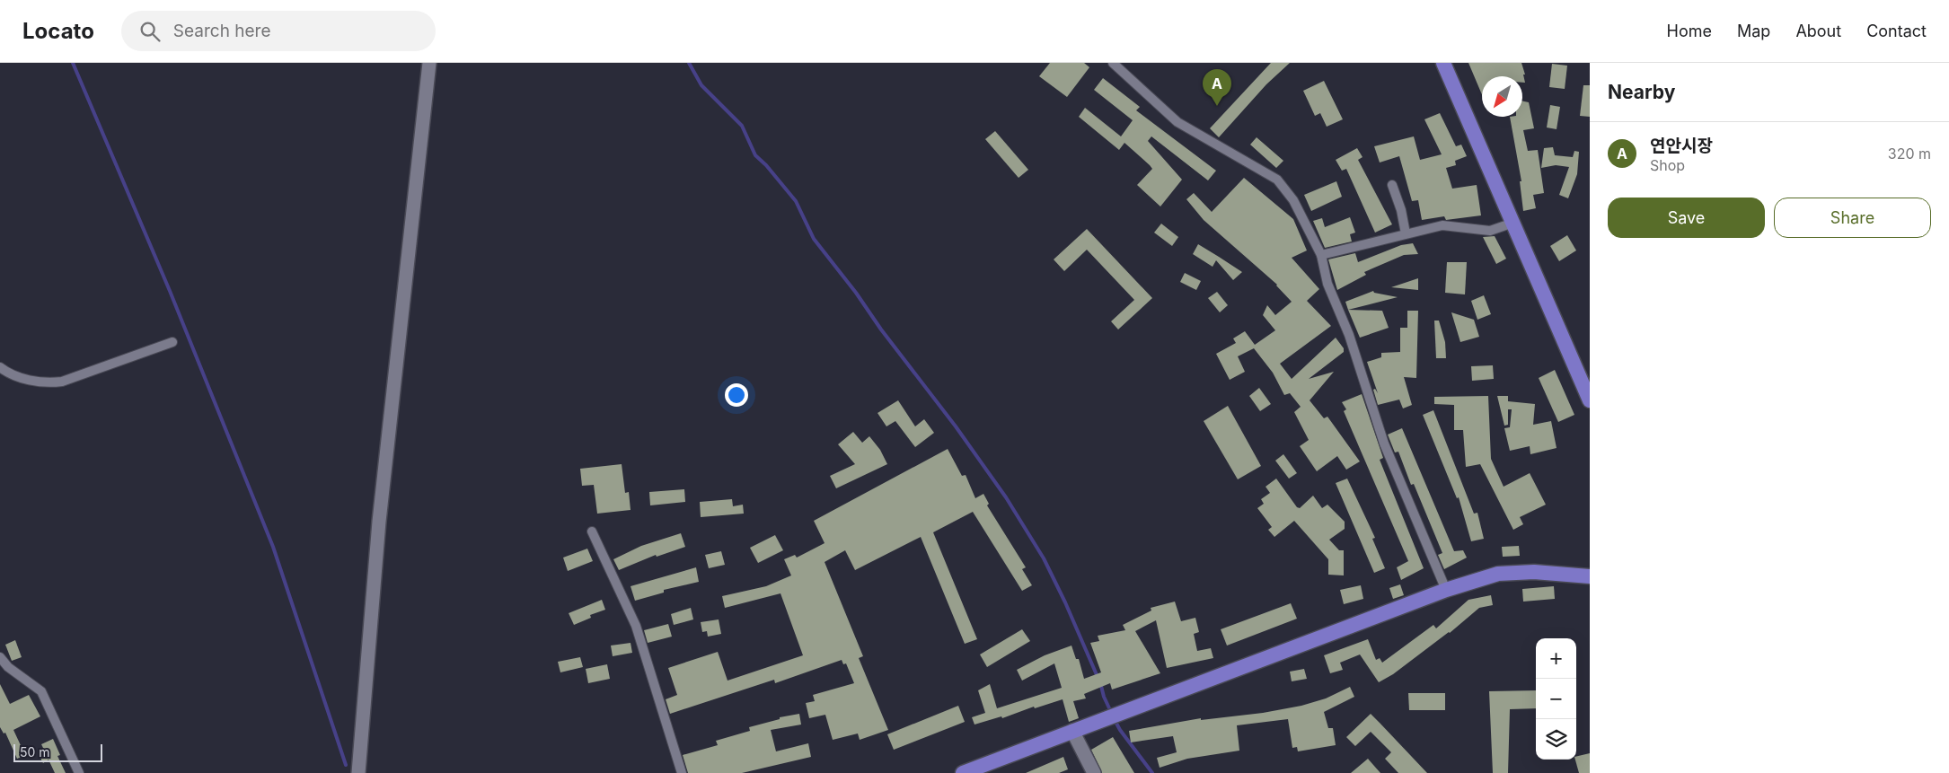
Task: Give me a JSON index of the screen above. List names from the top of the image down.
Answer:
{
  "scale_bar": "50 m",
  "north": "bottom left",
  "page": {
    "header": "Locato",
    "search": "Search here",
    "nav": [
      "Home",
      "Map",
      "About",
      "Contact"
    ],
    "heading": "Nearby",
    "pins": "A",
    "list": [
      {
        "mark": "A",
        "name": "연안시장",
        "note": "Shop",
        "value": "320 m"
      }
    ],
    "buttons": ["Save", "Share"],
    "map_buttons": ["+", "−"],
    "scale": "50 m"
  }
}
